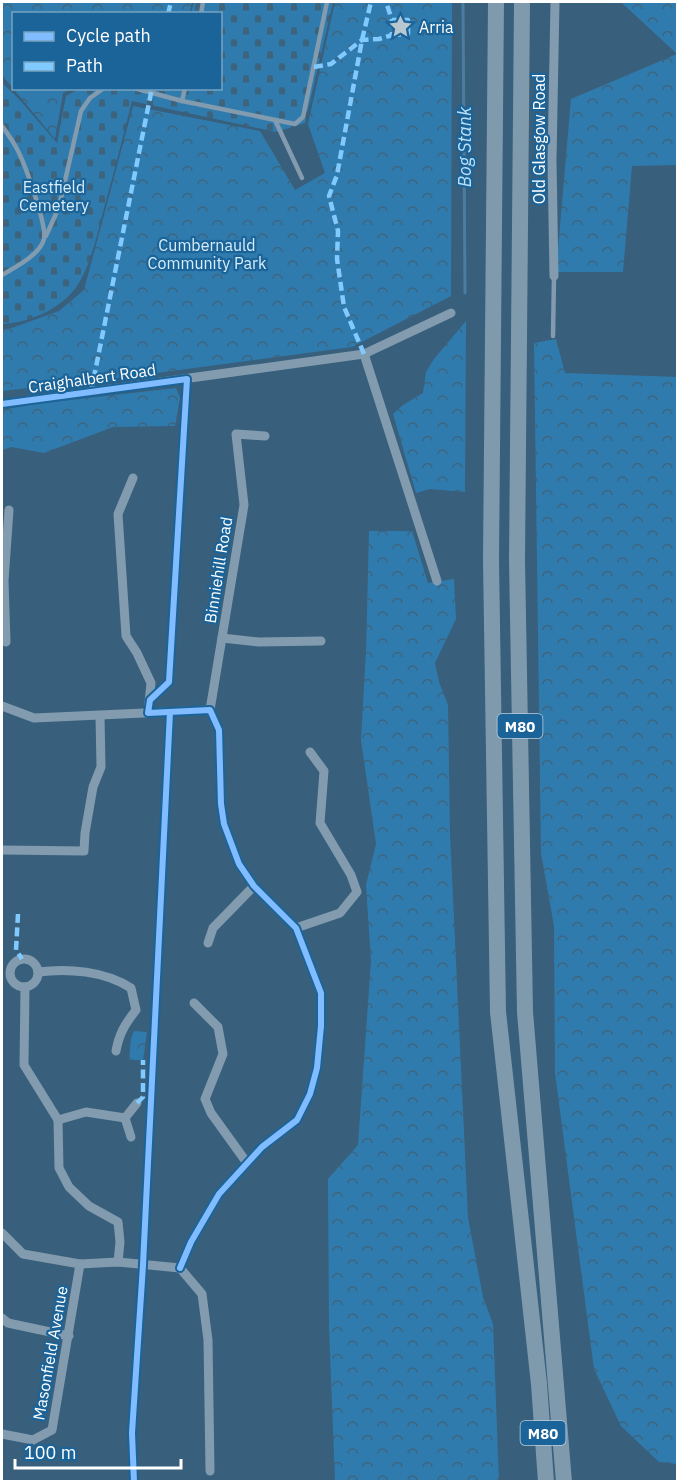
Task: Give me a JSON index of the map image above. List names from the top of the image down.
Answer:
{
  "streets": {
    "highway": ["M80"],
    "street": [
      "Old Glasgow Road",
      "Craighalbert Road",
      "Binniehill Road",
      "Masonfield Avenue"
    ]
  },
  "water": ["Bog Stank"],
  "parks": ["Eastfield Cemetery", "Cumbernauld Community Park"],
  "places": {
    "place": ["Arria"]
  },
  "legend": ["Cycle path", "Path"],
  "scale_bar": "100 m"
}
